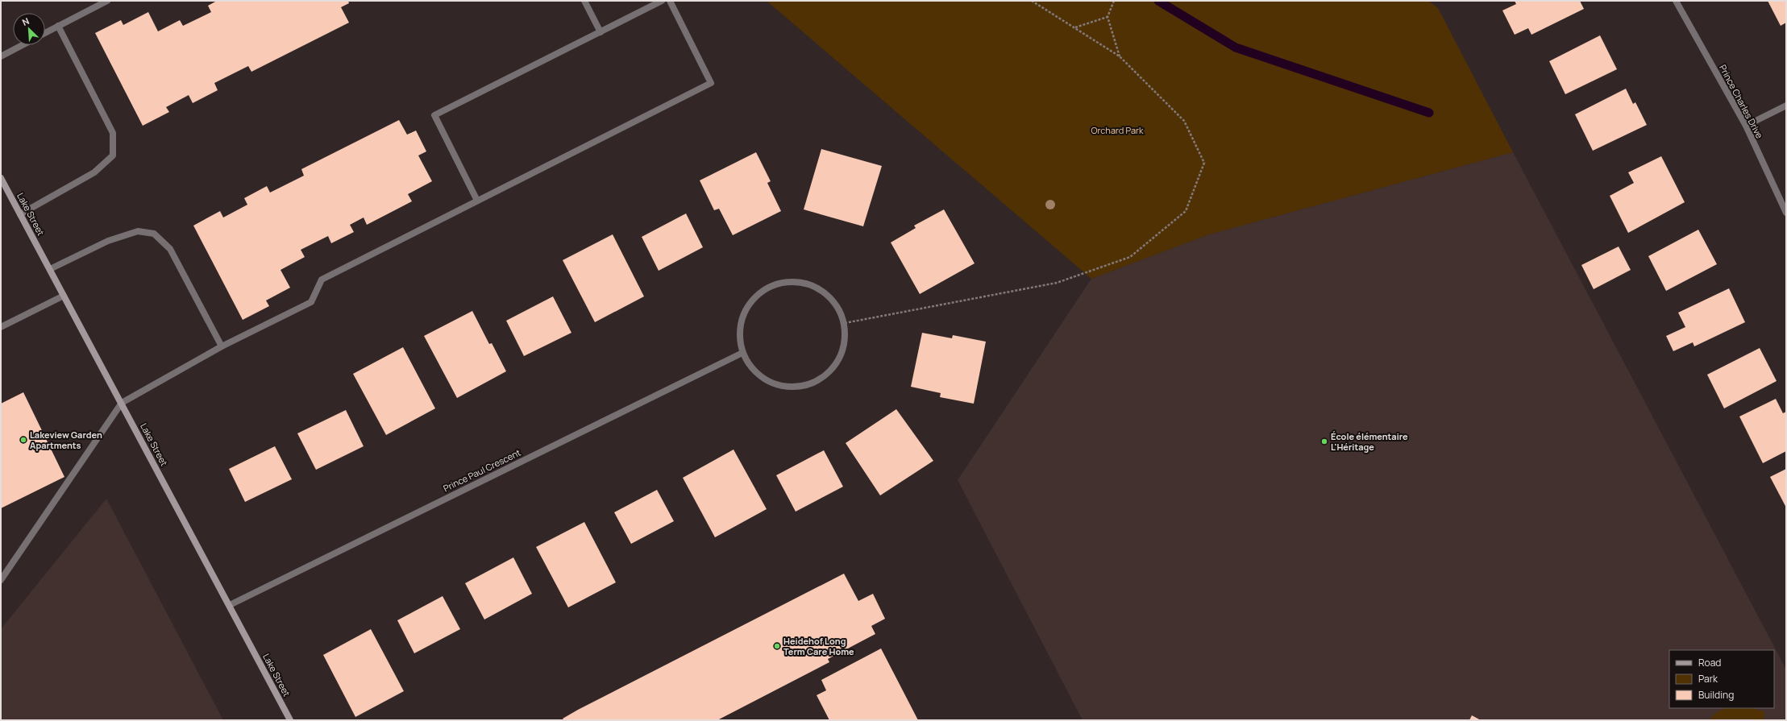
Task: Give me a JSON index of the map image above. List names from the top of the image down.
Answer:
{
  "streets": {
    "main road": ["Lake Street"],
    "street": ["Prince Charles Drive", "Prince Paul Crescent"]
  },
  "crossings": [
    ["Lake Street", "Prince Paul Crescent"]
  ],
  "parks": ["Orchard Park"],
  "places": ["Lakeview Garden Apartments", "École élémentaire L'Héritage", "Heidehof Long Term Care Home"],
  "legend": ["Road", "Park", "Building"],
  "north": "top left"
}
